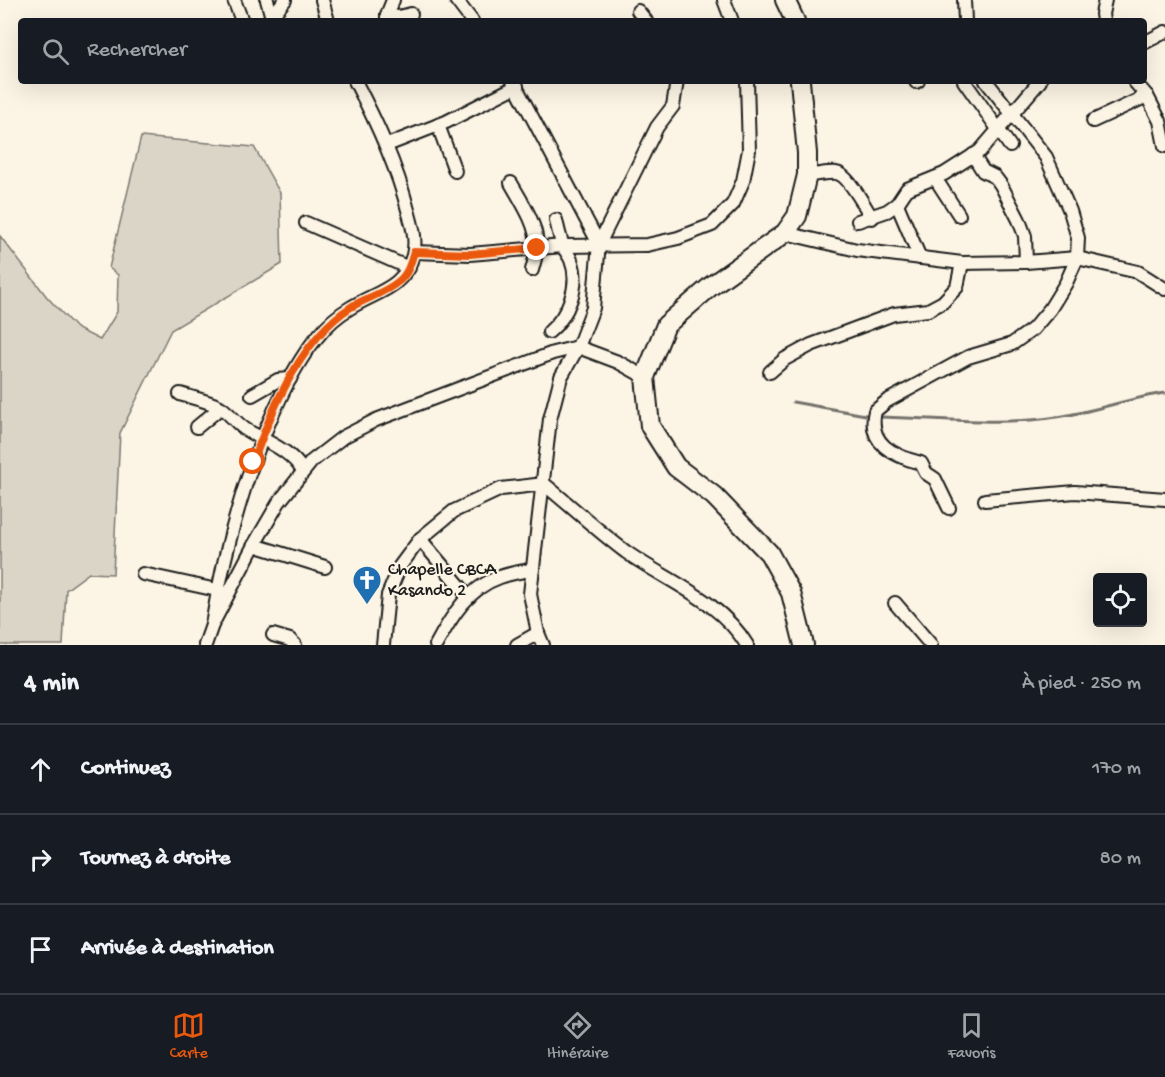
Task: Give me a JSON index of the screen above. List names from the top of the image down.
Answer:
{
  "places": {
    "church": ["Chapelle CBCA Kasando 2"]
  },
  "page": {
    "search": "Rechercher",
    "heading": ["4 min", "À pied · 250 m"],
    "list": [
      ["Continuez", "170 m"],
      ["Tournez à droite", "80 m"],
      "Arrivée à destination"
    ],
    "nav": ["Carte", "Itinéraire", "Favoris"]
  }
}
